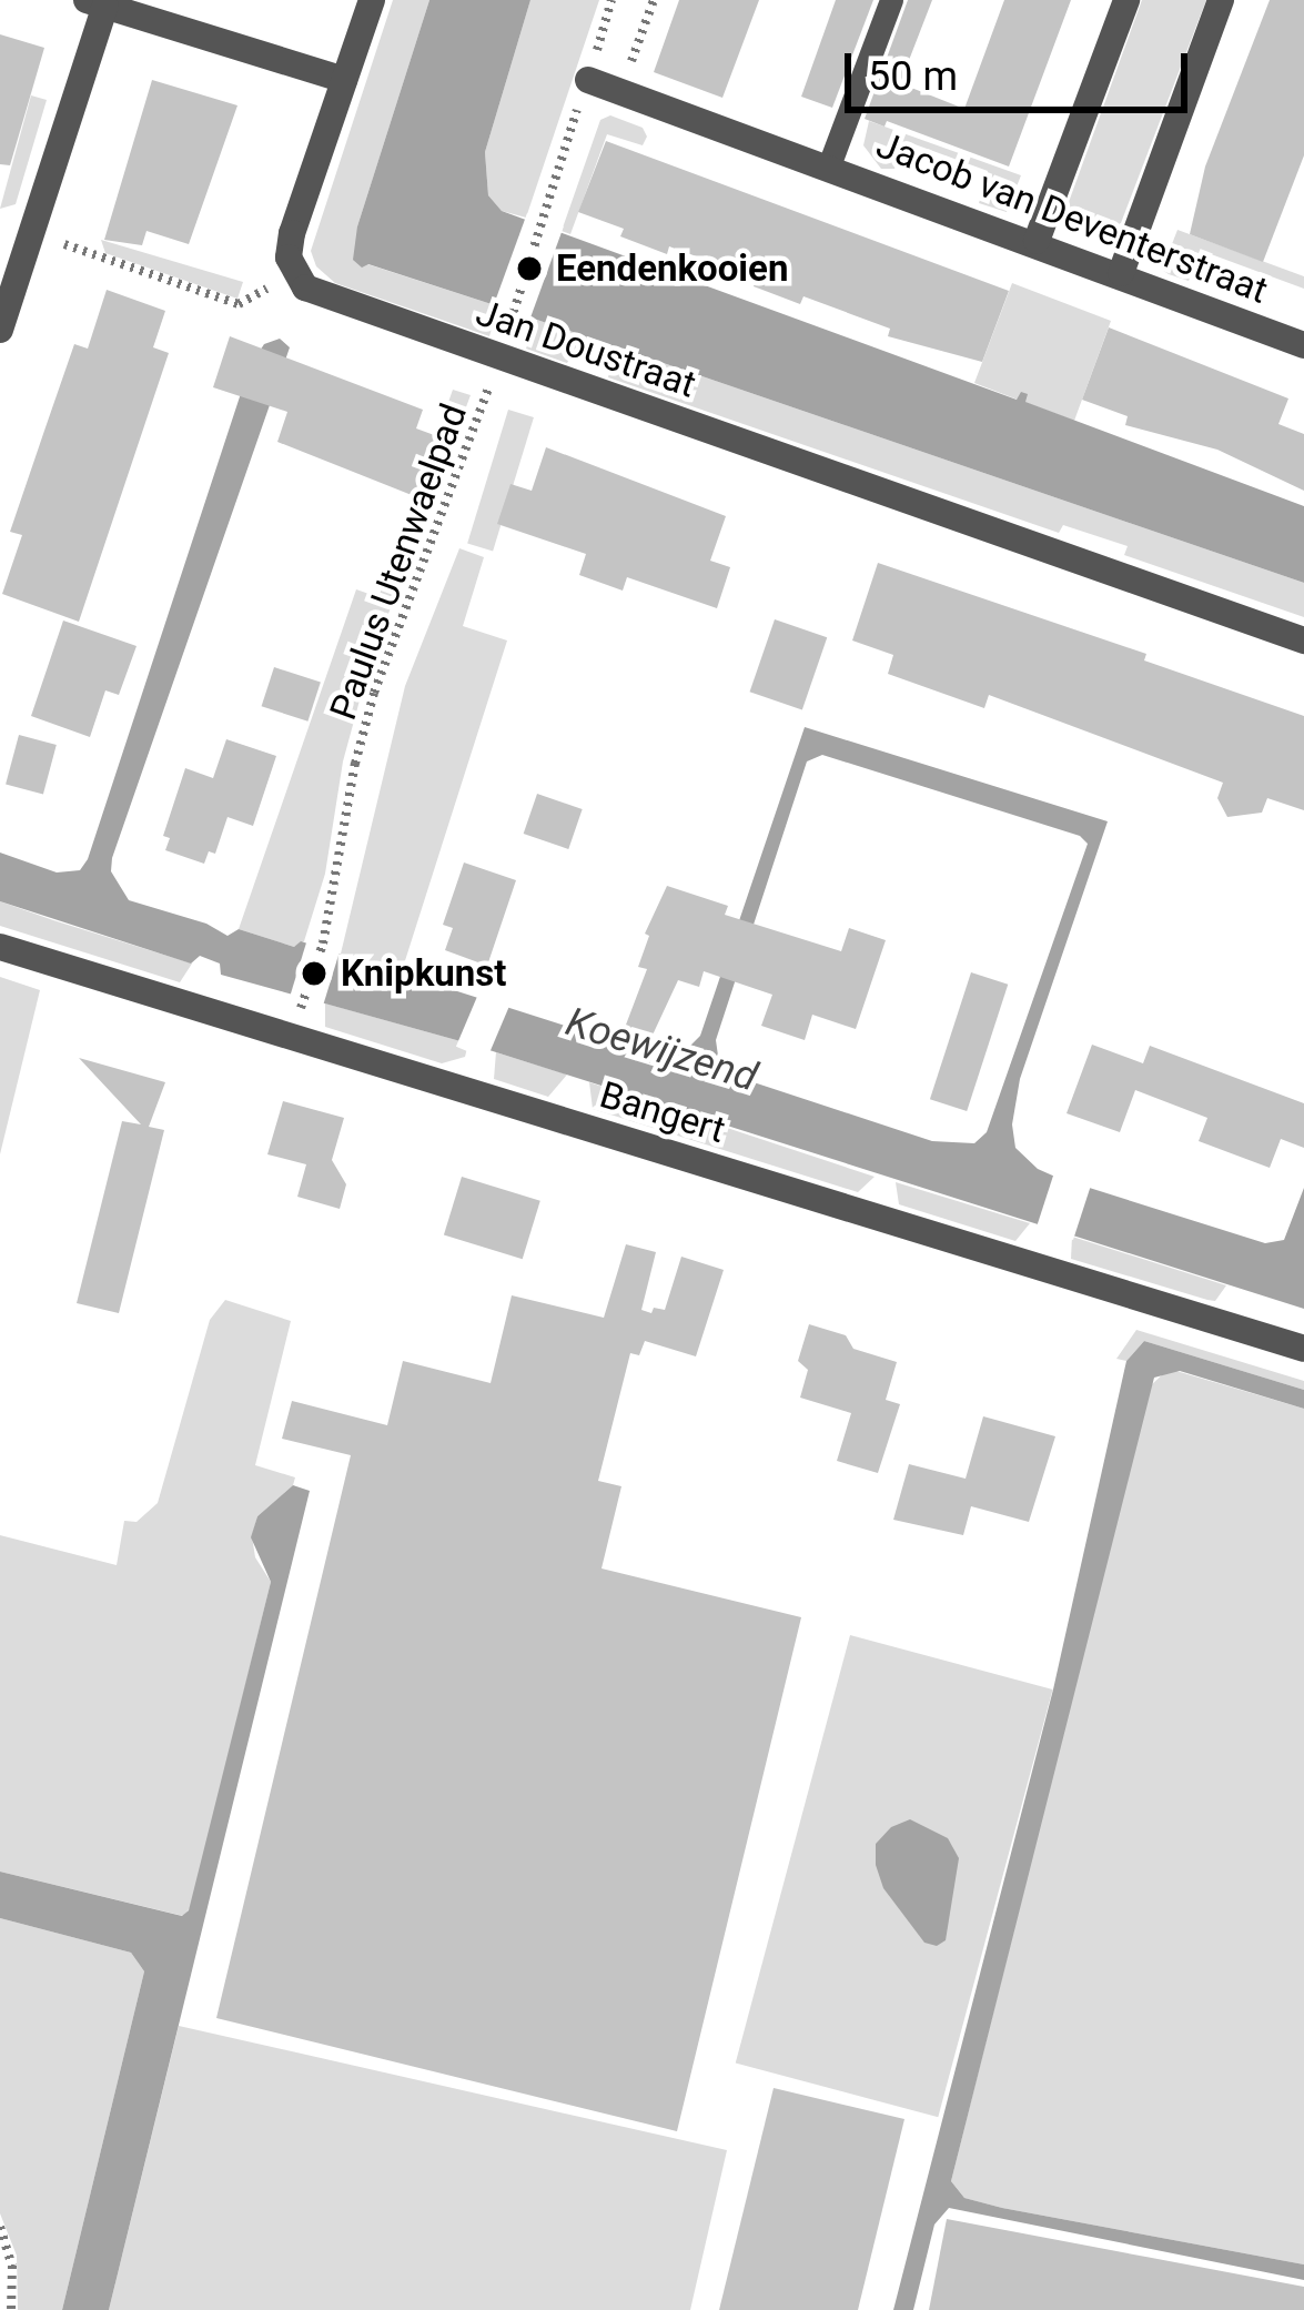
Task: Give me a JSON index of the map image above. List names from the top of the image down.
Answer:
{
  "streets": {
    "street": ["Jacob van Deventerstraat", "Jan Doustraat", "Bangert"],
    "path": ["Paulus Utenwaelpad"]
  },
  "crossings": [
    ["Jan Doustraat", "Paulus Utenwaelpad"]
  ],
  "water": ["Koewijzend"],
  "places": ["Eendenkooien", "Knipkunst"],
  "scale_bar": "50 m"
}
